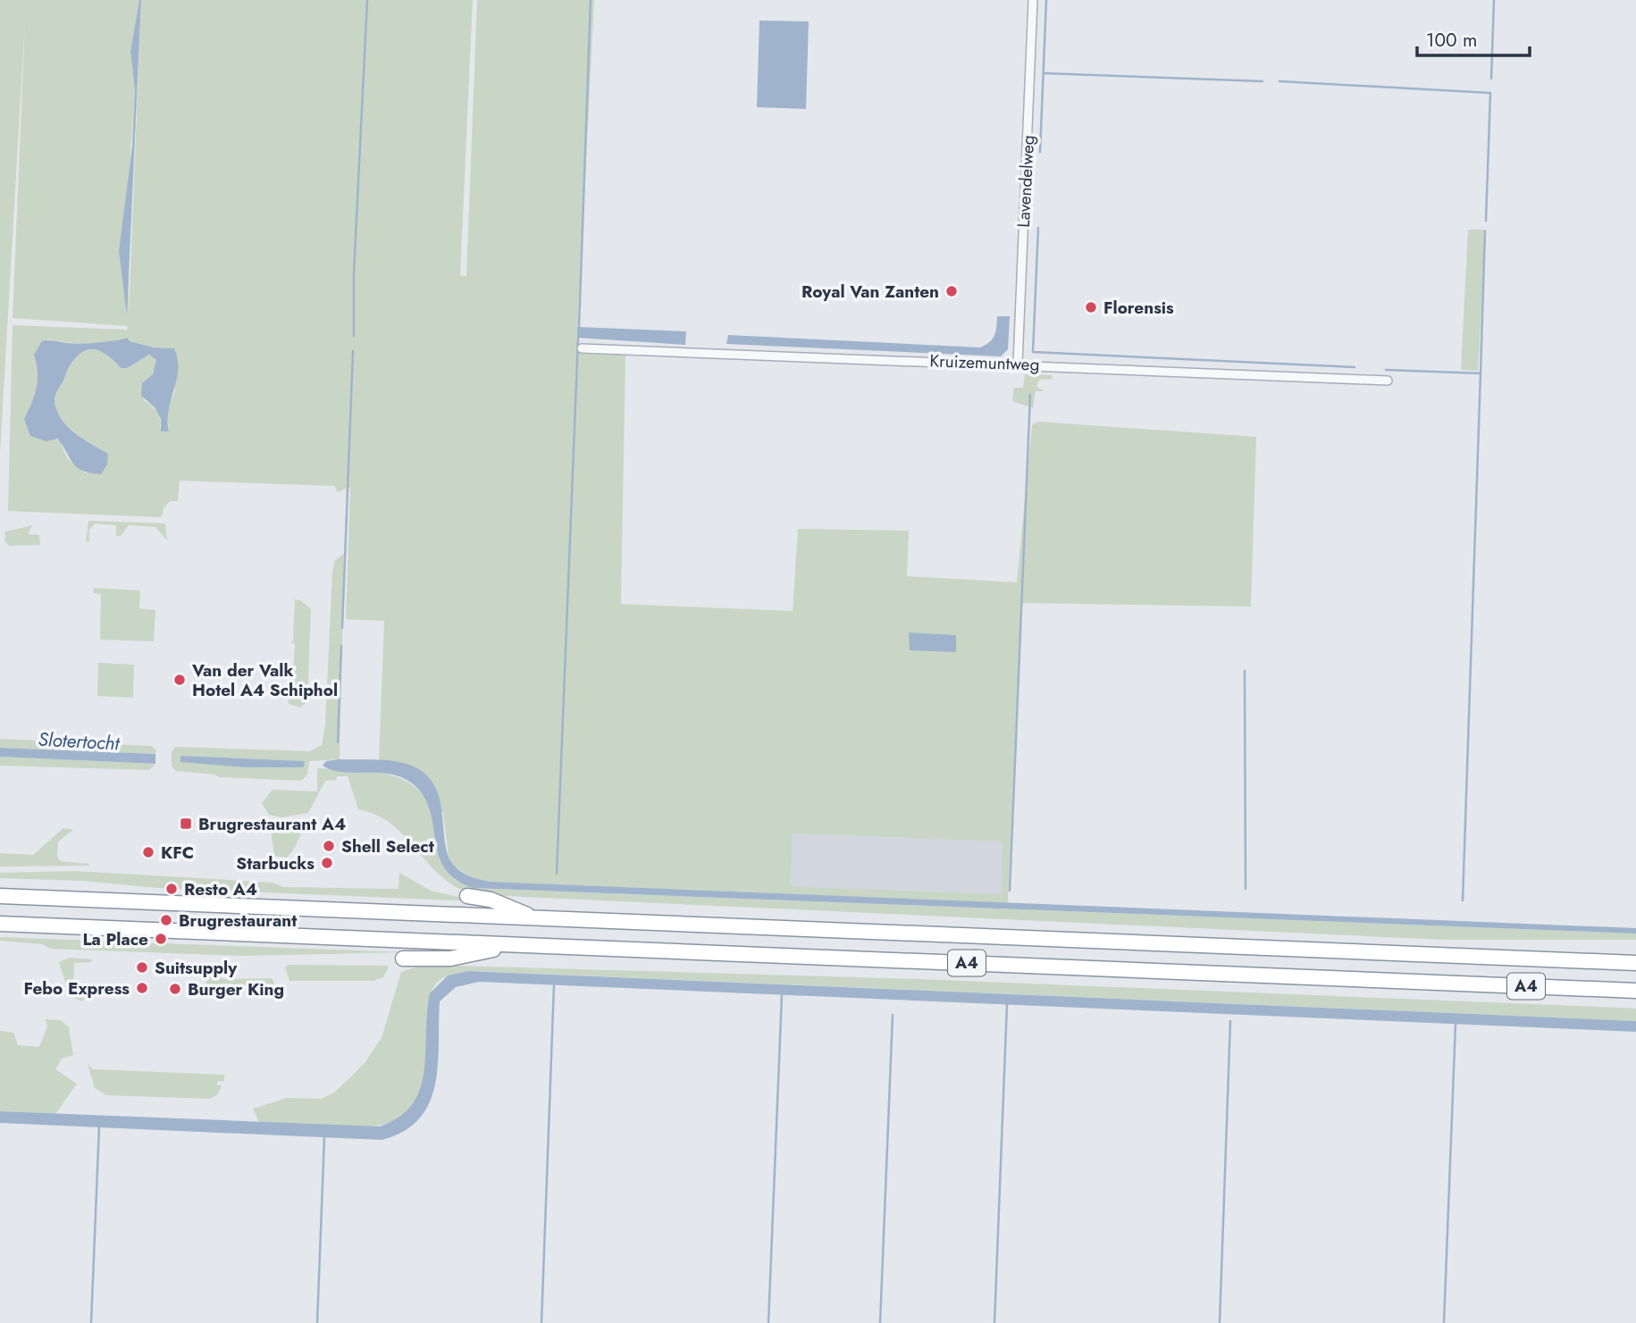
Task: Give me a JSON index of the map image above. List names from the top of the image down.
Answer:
{
  "streets": {
    "highway": ["A4"],
    "street": ["Lavendelweg", "Kruizemuntweg"]
  },
  "crossings": [
    ["Lavendelweg", "Kruizemuntweg"]
  ],
  "water": ["Slotertocht"],
  "places": {
    "other": [
      "Royal Van Zanten",
      "Florensis",
      "Van der Valk Hotel A4 Schiphol",
      "Shell Select",
      "KFC",
      "Starbucks",
      "Resto A4",
      "Brugrestaurant",
      "La Place",
      "Suitsupply",
      "Febo Express",
      "Burger King"
    ],
    "transit": ["Brugrestaurant A4"]
  },
  "scale_bar": "100 m"
}
